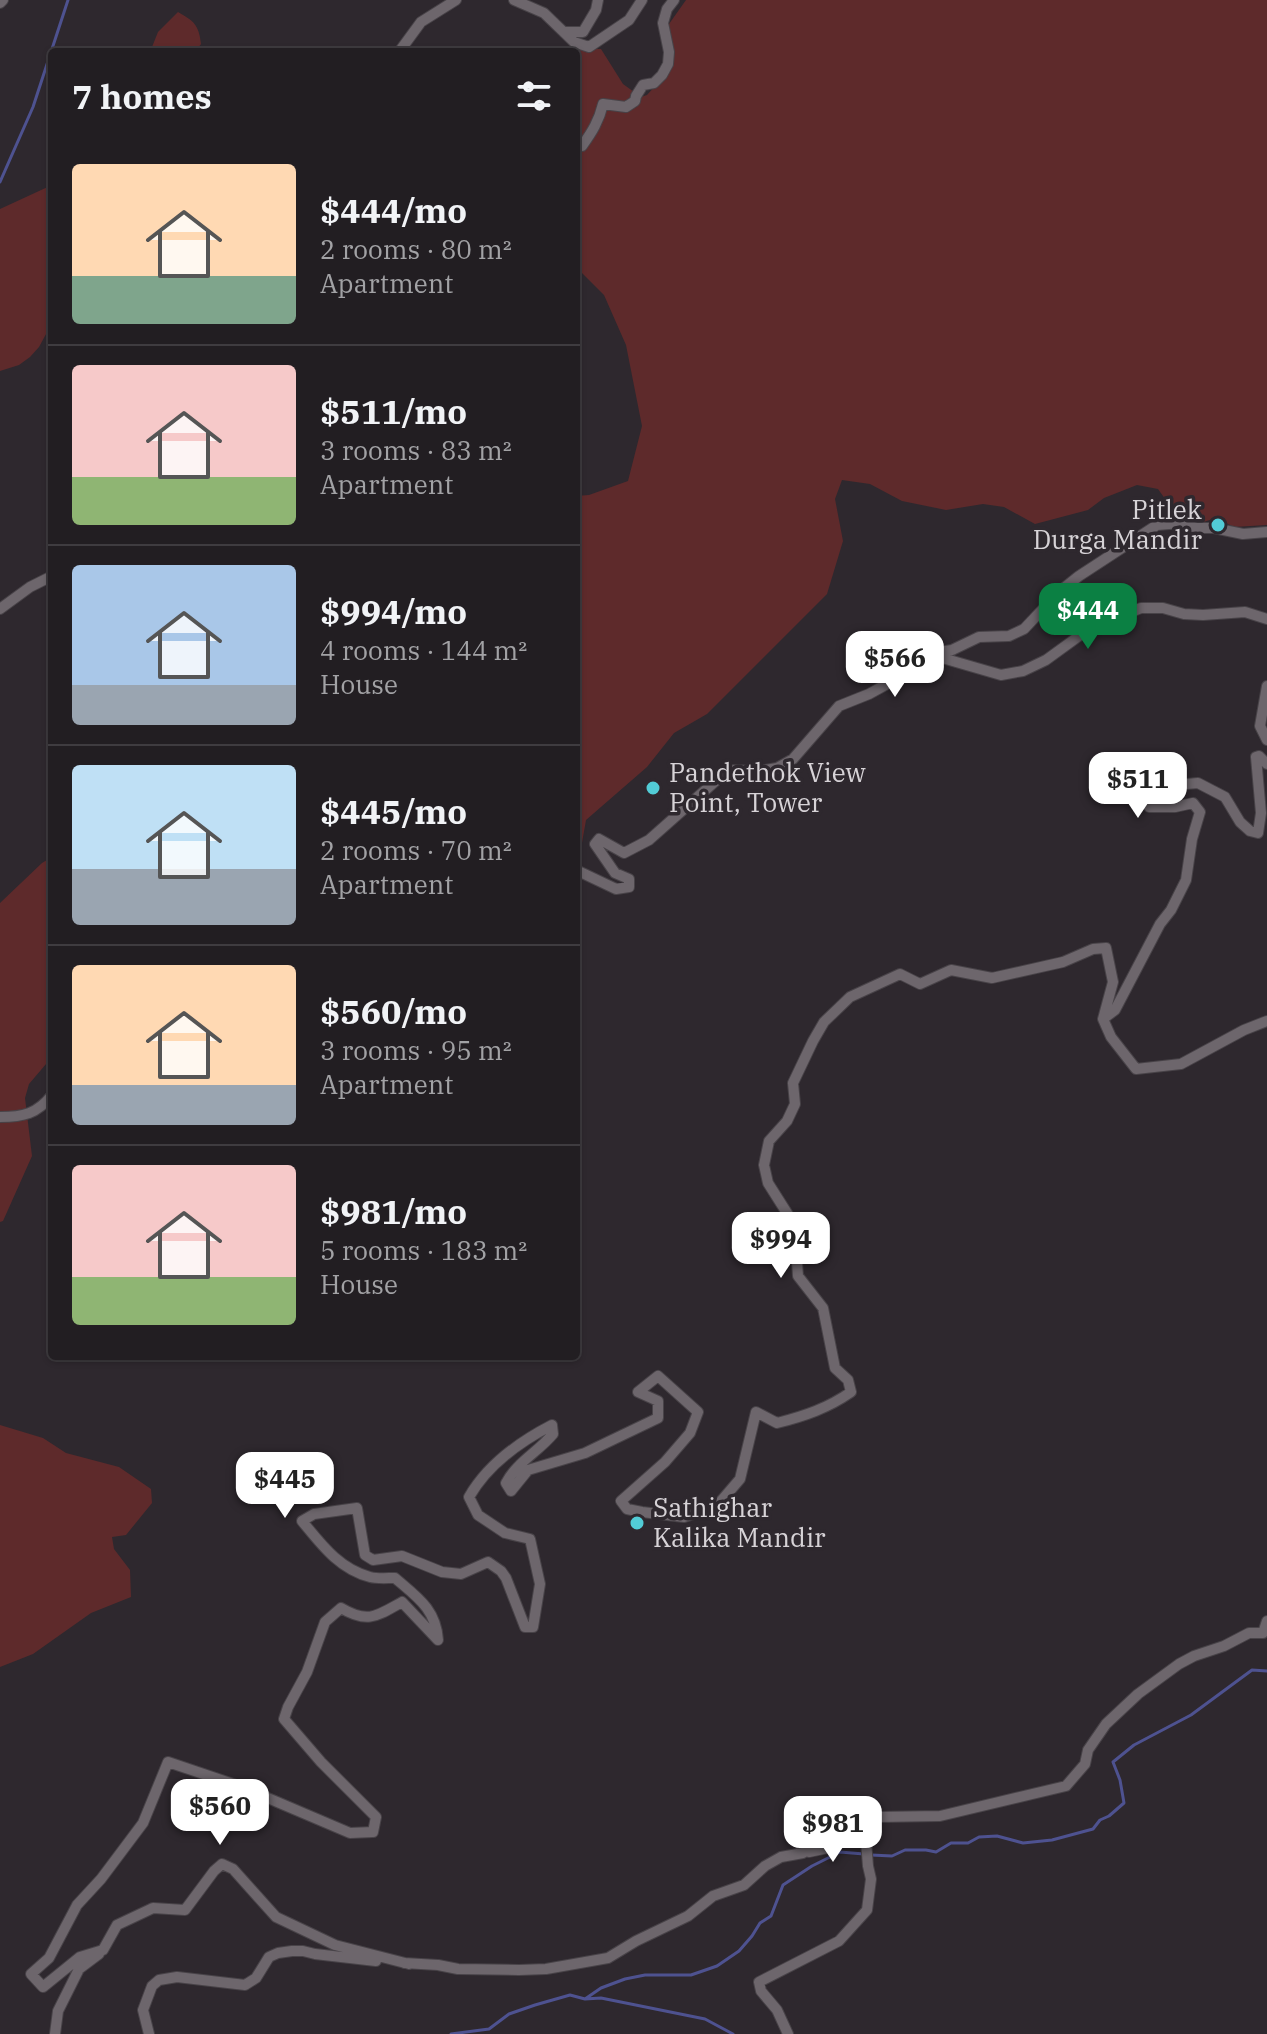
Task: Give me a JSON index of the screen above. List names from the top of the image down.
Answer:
{
  "places": ["Pitlek Durga Mandir", "Pandethok View Point, Tower", "Sathighar Kalika Mandir"],
  "page": {
    "heading": "7 homes",
    "list": [
      {
        "name": "$444/mo",
        "note": "2 rooms · 80 m² · Apartment"
      },
      {
        "name": "$511/mo",
        "note": "3 rooms · 83 m² · Apartment"
      },
      {
        "name": "$994/mo",
        "note": "4 rooms · 144 m² · House"
      },
      {
        "name": "$445/mo",
        "note": "2 rooms · 70 m² · Apartment"
      },
      {
        "name": "$560/mo",
        "note": "3 rooms · 95 m² · Apartment"
      },
      {
        "name": "$981/mo",
        "note": "5 rooms · 183 m² · House"
      }
    ],
    "price": [
      "$444",
      "$566",
      "$511",
      "$994",
      "$445",
      "$560",
      "$981"
    ]
  }
}
